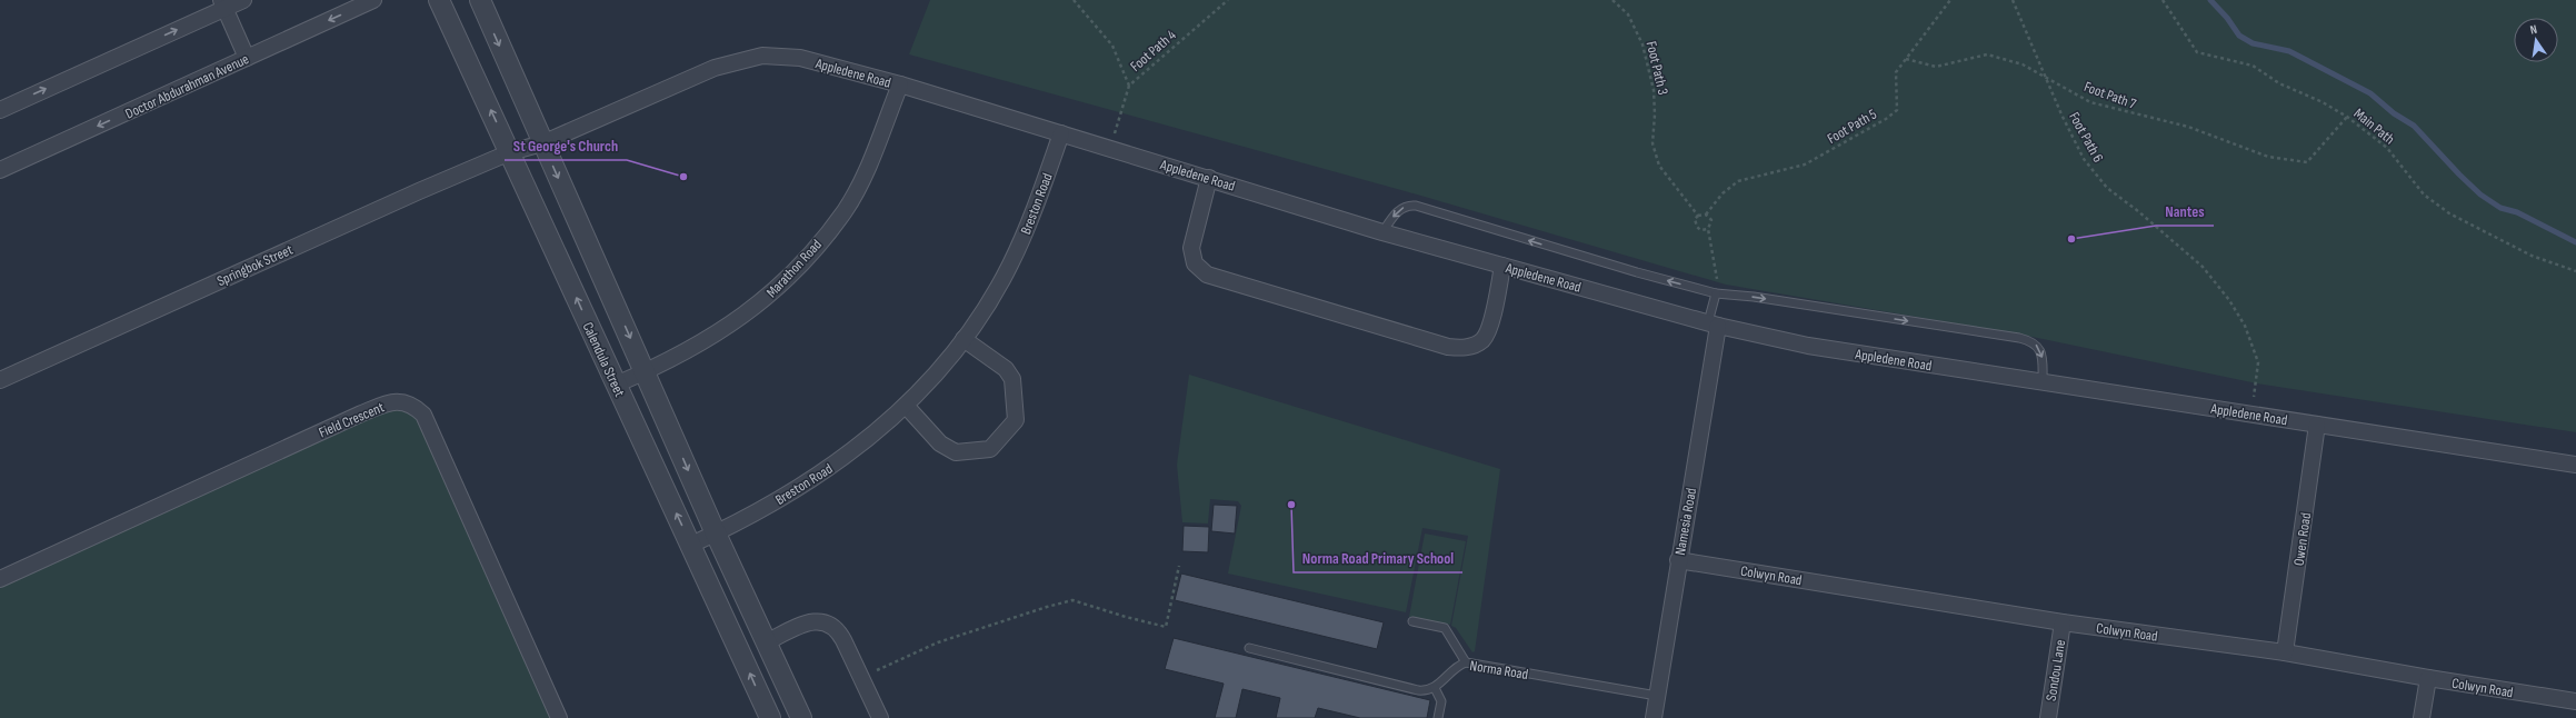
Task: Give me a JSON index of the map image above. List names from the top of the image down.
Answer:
{
  "streets": {
    "street": [
      "Appledene Road",
      "Doctor Abdurahman Avenue",
      "Breston Road",
      "Springbok Street",
      "Marathon Road",
      "Calendula Street",
      "Field Crescent",
      "Namesia Road",
      "Owen Road",
      "Colwyn Road",
      "Sondou Lane"
    ],
    "lane": ["Norma Road"],
    "path": [
      "Foot Path 4",
      "Foot Path 3",
      "Foot Path 7",
      "Foot Path 5",
      "Main Path",
      "Foot Path 6"
    ]
  },
  "crossings": [
    ["Foot Path 3", "Foot Path 5"],
    ["Appledene Road", "Foot Path 6"],
    ["Appledene Road", "Breston Road"],
    ["Appledene Road", "Springbok Street"],
    ["Appledene Road", "Marathon Road"],
    ["Appledene Road", "Calendula Street"],
    ["Appledene Road", "Namesia Road"],
    ["Appledene Road", "Owen Road"],
    ["Foot Path 7", "Foot Path 5"],
    ["Foot Path 7", "Main Path"],
    ["Foot Path 7", "Foot Path 6"],
    ["Breston Road", "Calendula Street"],
    ["Springbok Street", "Calendula Street"],
    ["Marathon Road", "Calendula Street"],
    ["Namesia Road", "Colwyn Road"],
    ["Namesia Road", "Norma Road"],
    ["Owen Road", "Colwyn Road"],
    ["Colwyn Road", "Sondou Lane"]
  ],
  "places": ["St George's Church", "Nantes", "Norma Road Primary School"],
  "north": "top"
}
